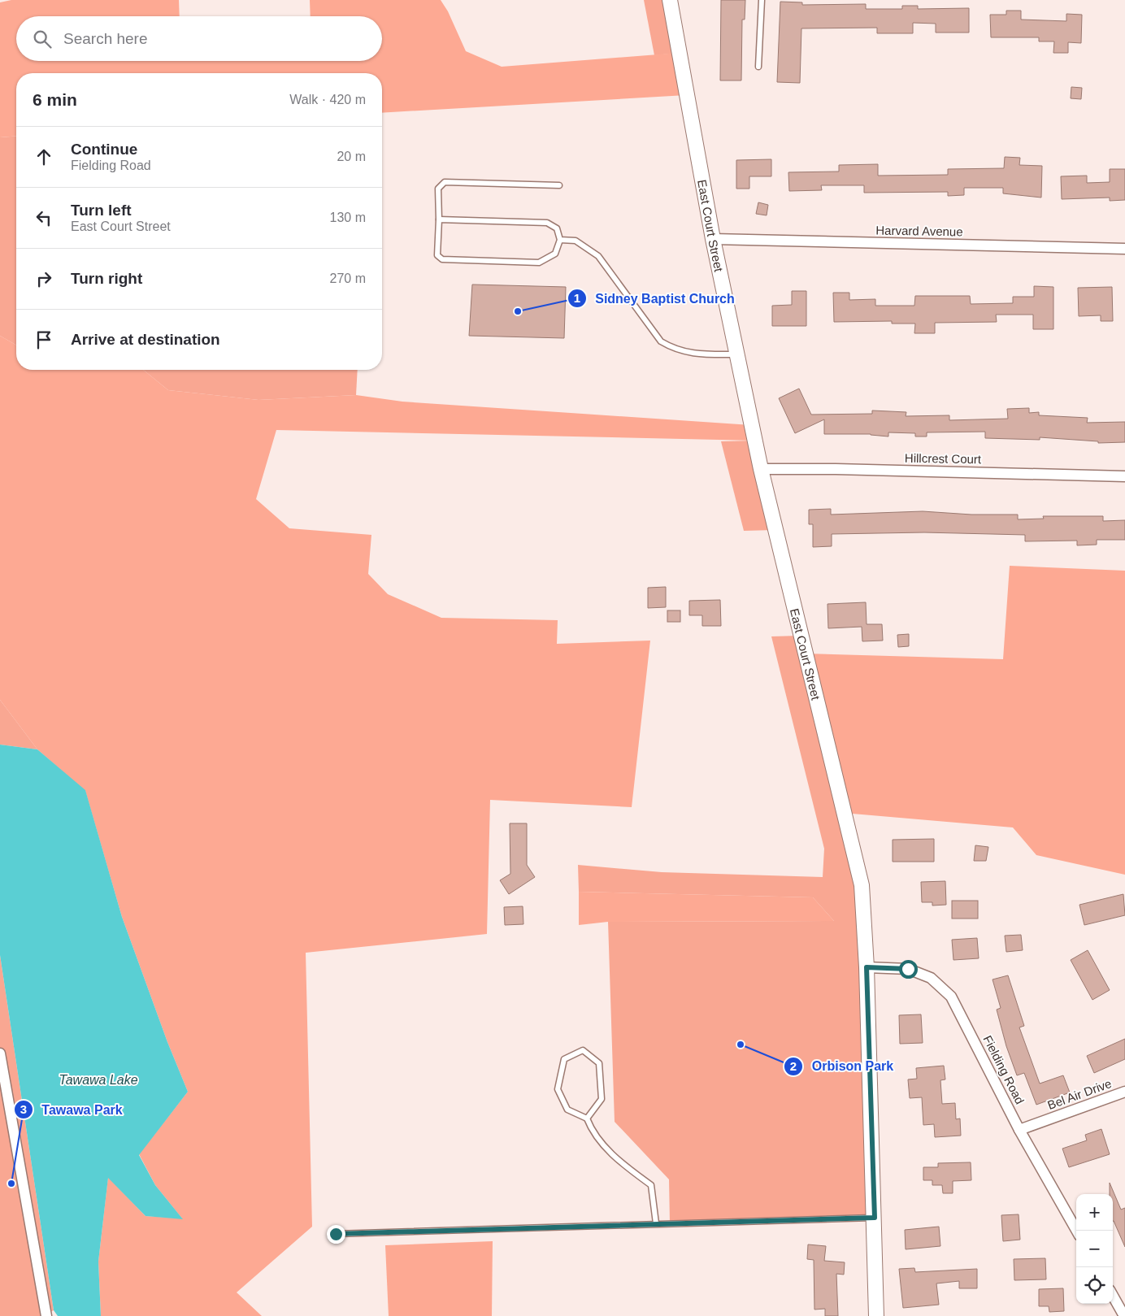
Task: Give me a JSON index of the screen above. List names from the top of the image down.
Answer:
{
  "streets": {
    "main road": ["East Court Street"],
    "street": [
      "Harvard Avenue",
      "Hillcrest Court",
      "Fielding Road",
      "Bel Air Drive"
    ]
  },
  "crossings": [
    ["East Court Street", "Harvard Avenue"],
    ["East Court Street", "Hillcrest Court"],
    ["East Court Street", "Fielding Road"],
    ["Fielding Road", "Bel Air Drive"]
  ],
  "water": ["Tawawa Lake"],
  "places": ["Sidney Baptist Church", "Orbison Park", "Tawawa Park"],
  "page": {
    "search": "Search here",
    "heading": ["6 min", "Walk · 420 m"],
    "list": [
      ["Continue", "Fielding Road", "20 m"],
      ["Turn left", "East Court Street", "130 m"],
      ["Turn right", "270 m"],
      "Arrive at destination"
    ],
    "map_buttons": ["+", "−"]
  }
}
